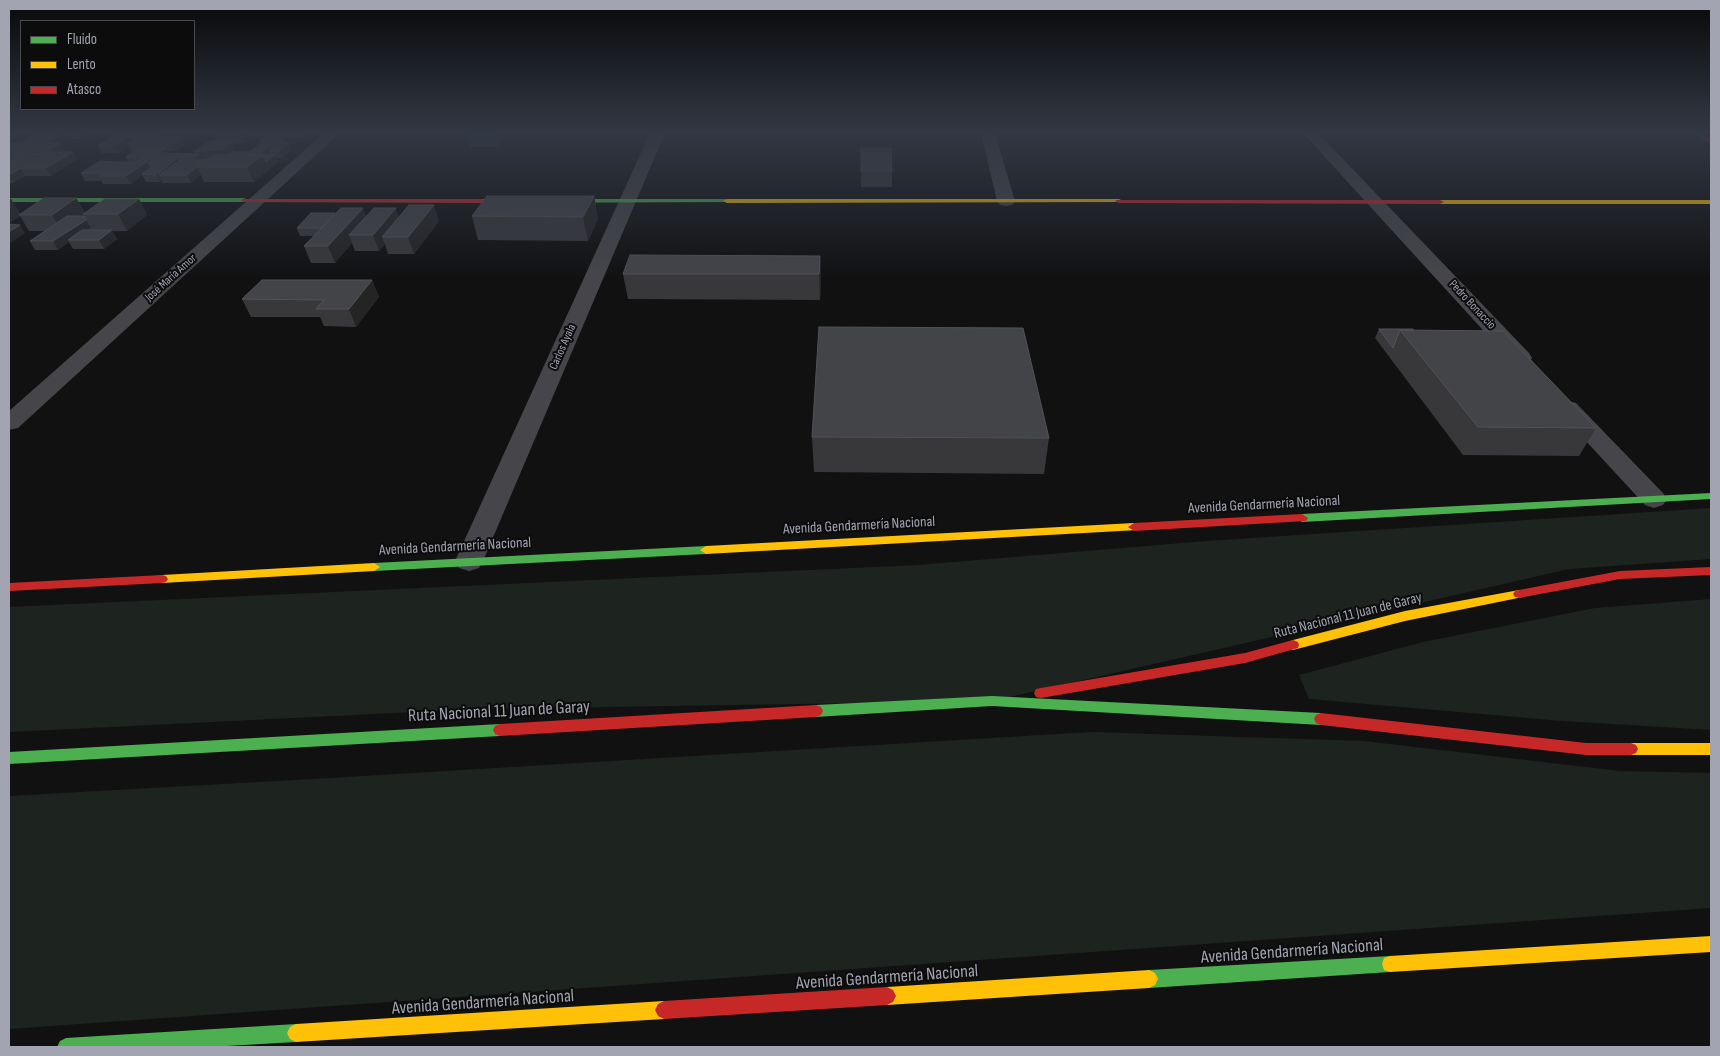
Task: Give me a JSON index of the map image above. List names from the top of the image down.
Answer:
{
  "streets": {
    "main road": ["Avenida Gendarmería Nacional", "Ruta Nacional 11 Juan de Garay"],
    "street": ["José María Amor", "Pedro Bonaccio", "Carlos Ayala"]
  },
  "crossings": [
    ["Carlos Ayala", "Avenida Gendarmería Nacional"]
  ],
  "legend": ["Fluido", "Lento", "Atasco"]
}
